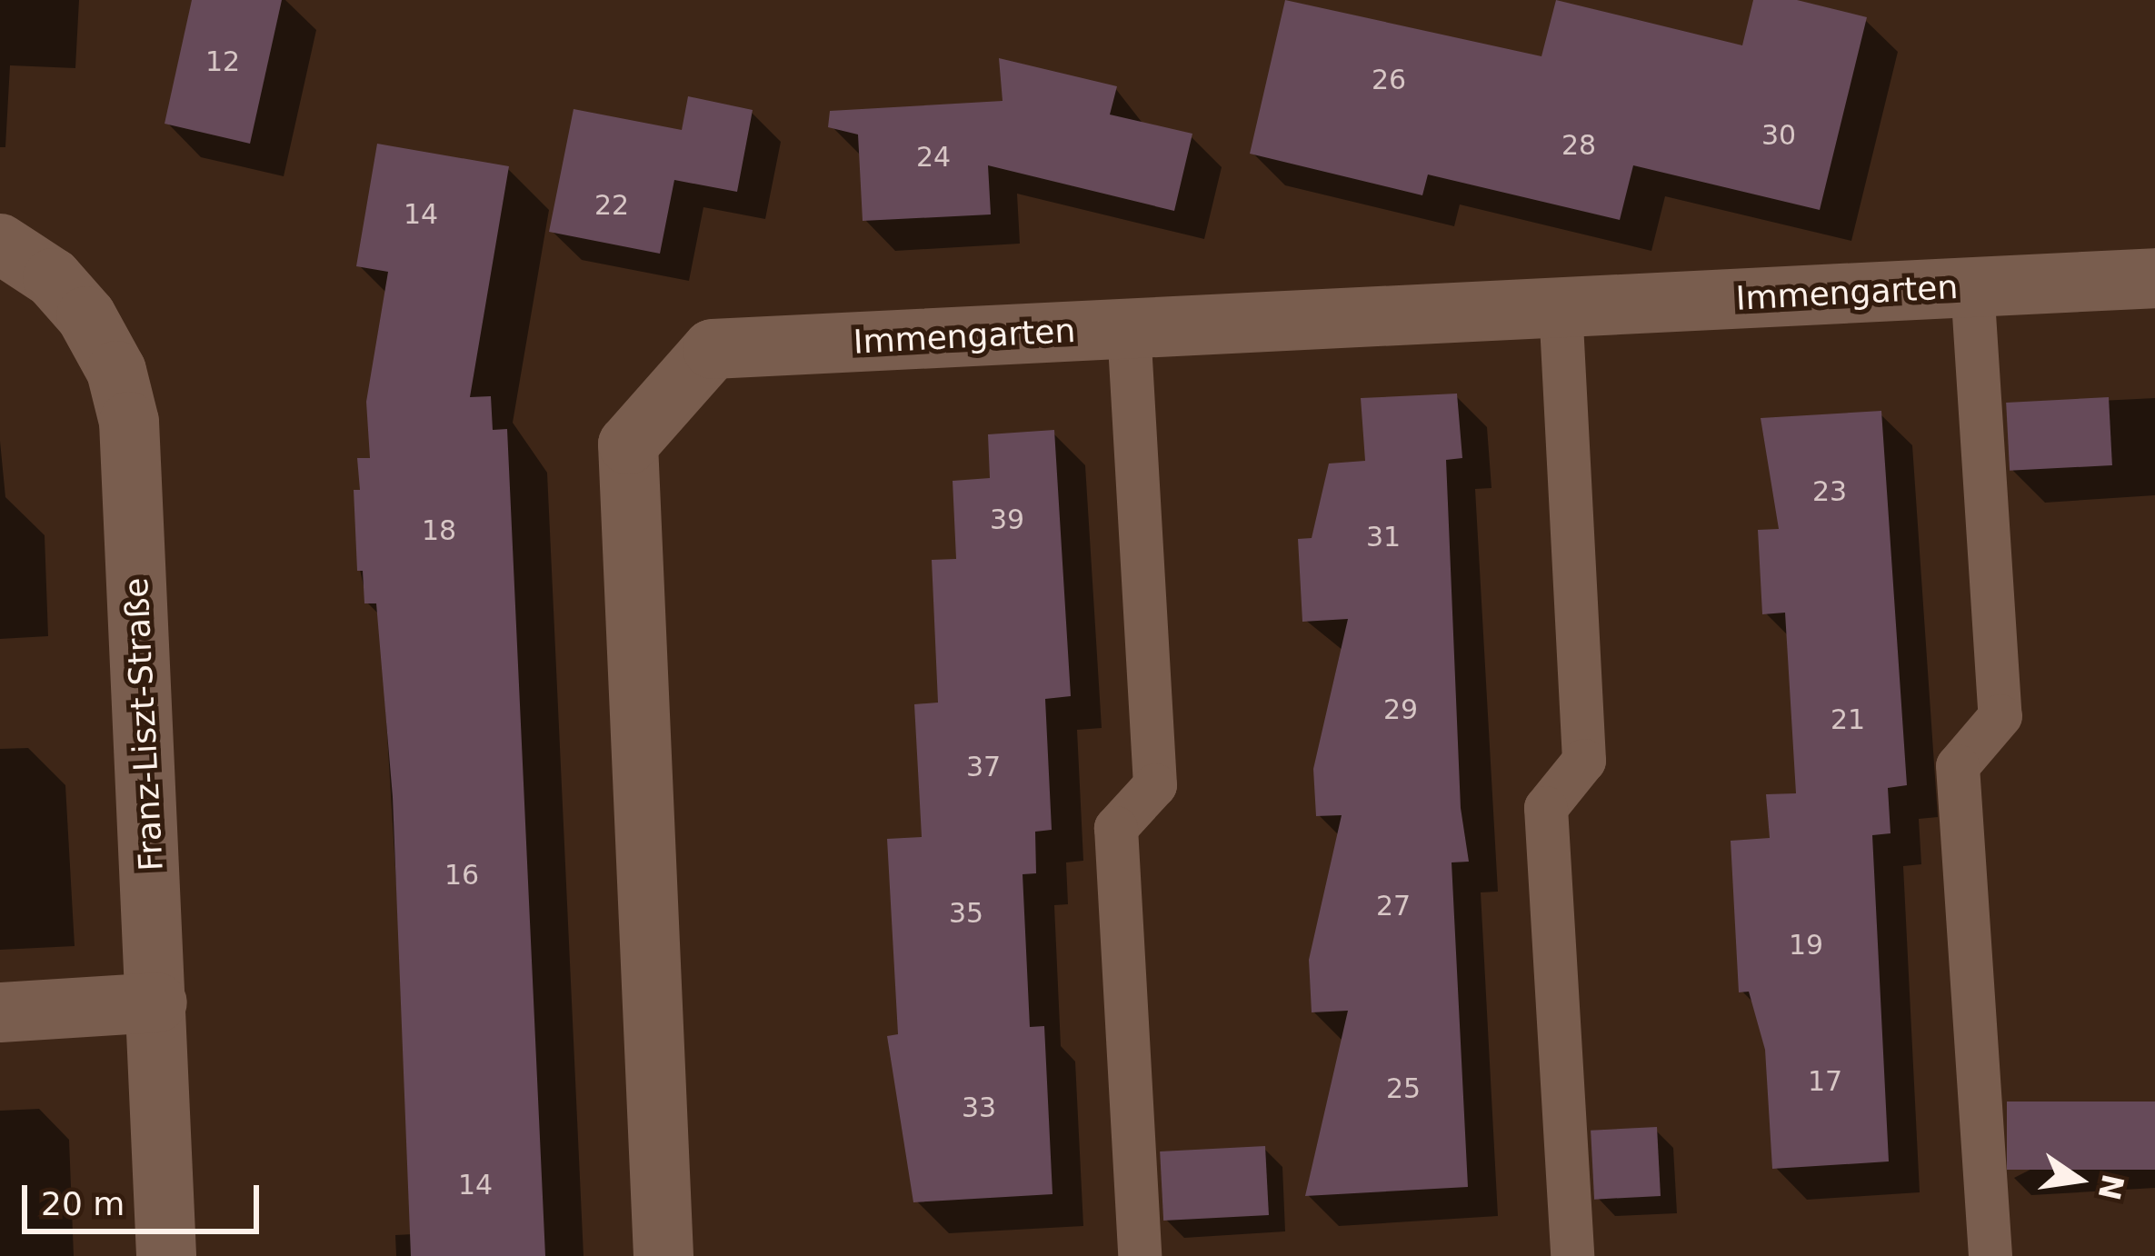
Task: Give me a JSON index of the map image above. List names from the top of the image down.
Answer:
{
  "streets": {
    "street": ["Immengarten", "Franz-Liszt-Straße"]
  },
  "house_numbers": [
    "12",
    "26",
    "30",
    "28",
    "24",
    "22",
    "14",
    "23",
    "39",
    "18",
    "31",
    "29",
    "21",
    "37",
    "16",
    "27",
    "35",
    "19",
    "17",
    "25",
    "33",
    "14"
  ],
  "scale_bar": "20 m",
  "north": "right"
}
